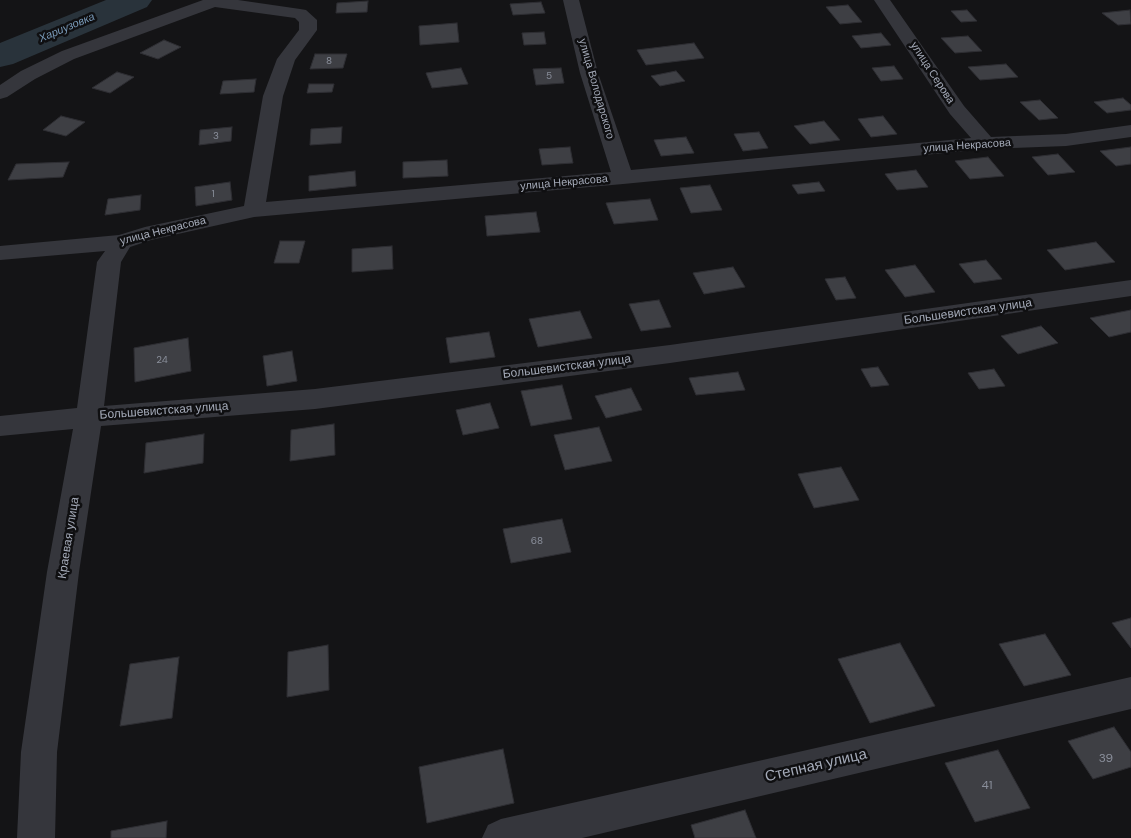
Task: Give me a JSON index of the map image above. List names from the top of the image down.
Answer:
{
  "streets": {
    "street": [
      "улица Серова",
      "улица Володарского",
      "улица Некрасова",
      "Большевистская улица",
      "Краевая улица",
      "Степная улица"
    ]
  },
  "crossings": [
    ["улица Серова", "улица Некрасова"],
    ["улица Володарского", "улица Некрасова"],
    ["улица Некрасова", "Краевая улица"],
    ["Большевистская улица", "Краевая улица"]
  ],
  "water": ["Хариузовка"],
  "house_numbers": [
    "8",
    "5",
    "3",
    "1",
    "24",
    "68",
    "39",
    "41"
  ]
}
